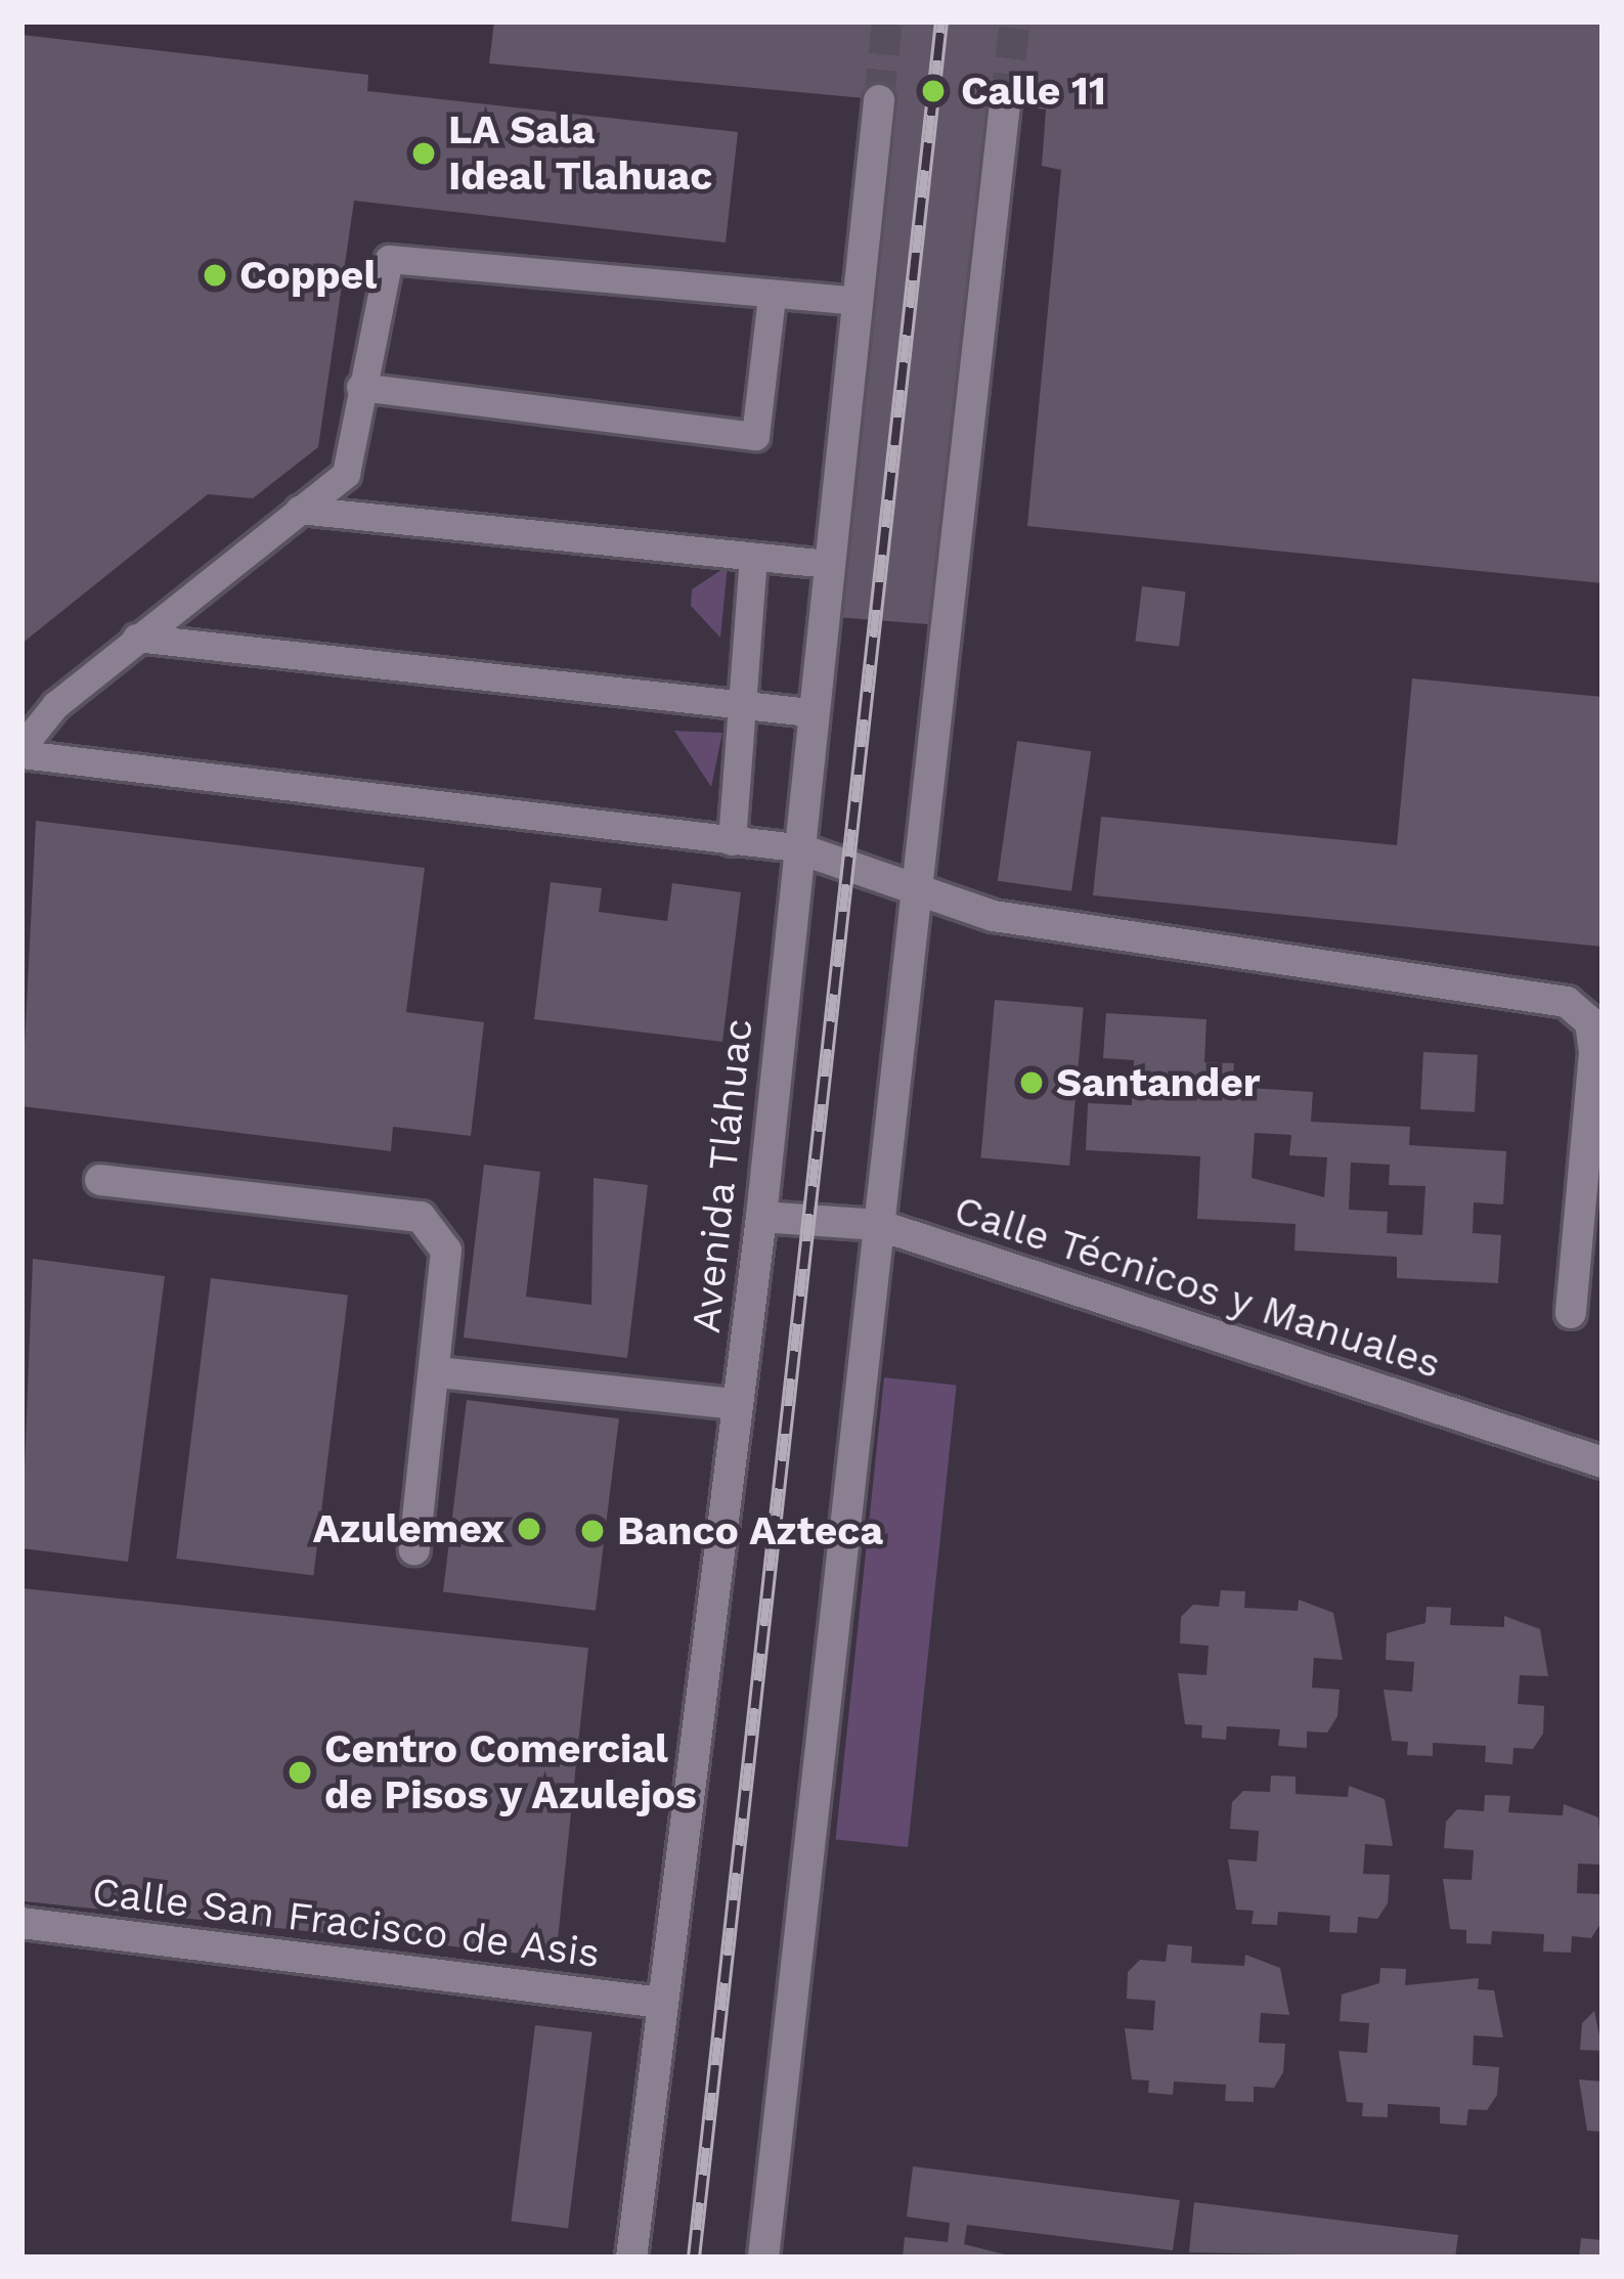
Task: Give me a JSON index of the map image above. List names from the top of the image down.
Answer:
{
  "streets": {
    "main road": ["Avenida Tláhuac", "Calle Técnicos y Manuales", "Calle San Fracisco de Asis"]
  },
  "crossings": [
    ["Avenida Tláhuac", "Calle Técnicos y Manuales"],
    ["Avenida Tláhuac", "Calle San Fracisco de Asis"]
  ],
  "places": [
    "Calle 11",
    "LA Sala Ideal Tlahuac",
    "Coppel",
    "Santander",
    "Azulemex",
    "Banco Azteca",
    "Centro Comercial de Pisos y Azulejos"
  ]
}
